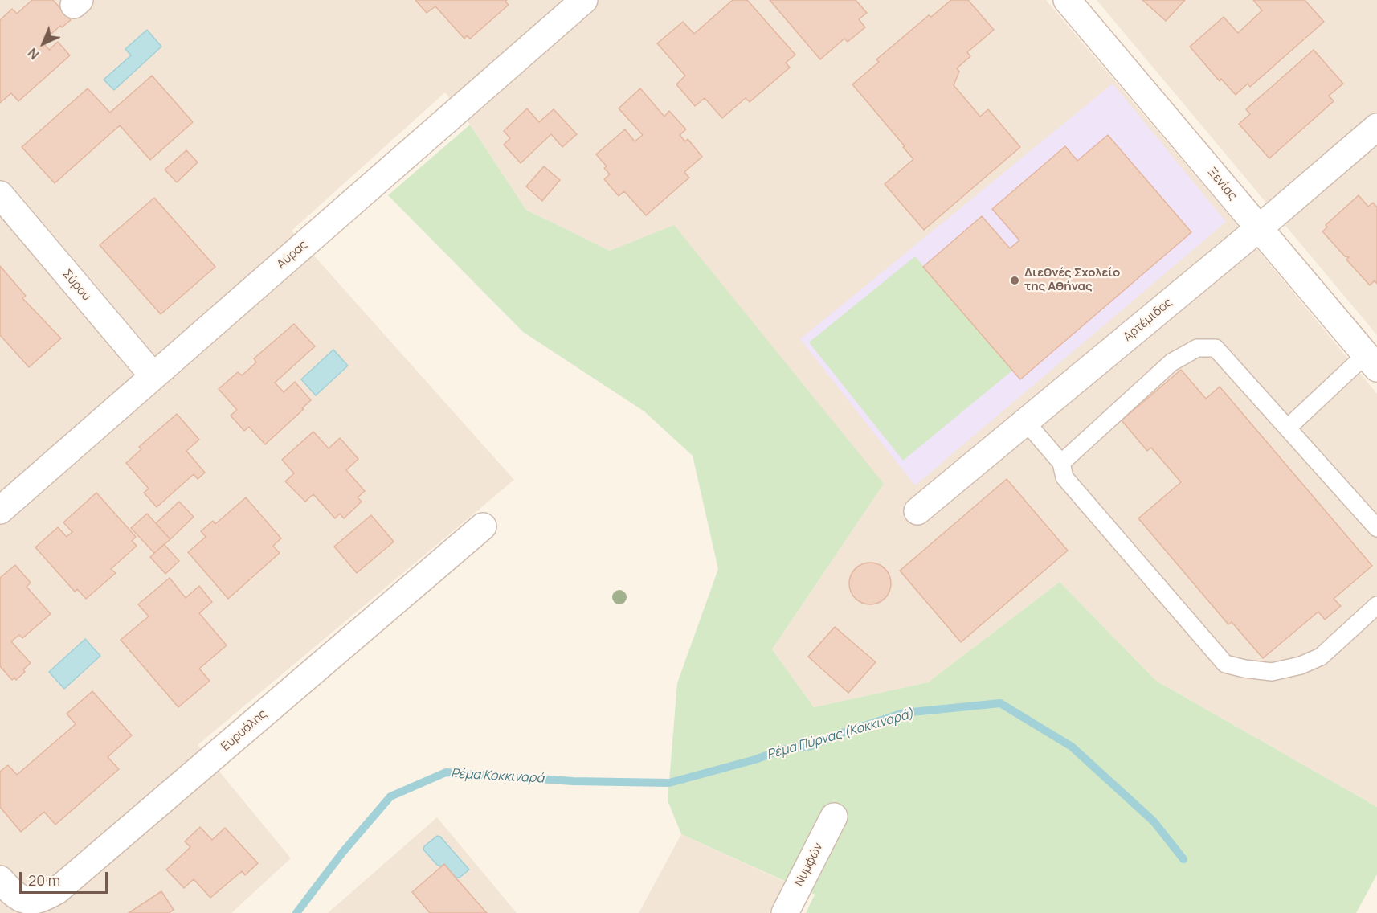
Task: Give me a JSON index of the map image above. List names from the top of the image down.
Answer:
{
  "streets": {
    "street": [
      "Ξενίας",
      "Αύρας",
      "Σύρου",
      "Αρτέμιδος",
      "Ευρυάλης",
      "Νυμφών"
    ]
  },
  "crossings": [
    ["Ξενίας", "Αρτέμιδος"],
    ["Αύρας", "Σύρου"]
  ],
  "water": ["Ρέμα Πύρνας (Κοκκιναρά)", "Ρέμα Κοκκιναρά"],
  "places": ["Διεθνές Σχολείο της Αθήνας"],
  "scale_bar": "20 m",
  "north": "bottom left"
}
